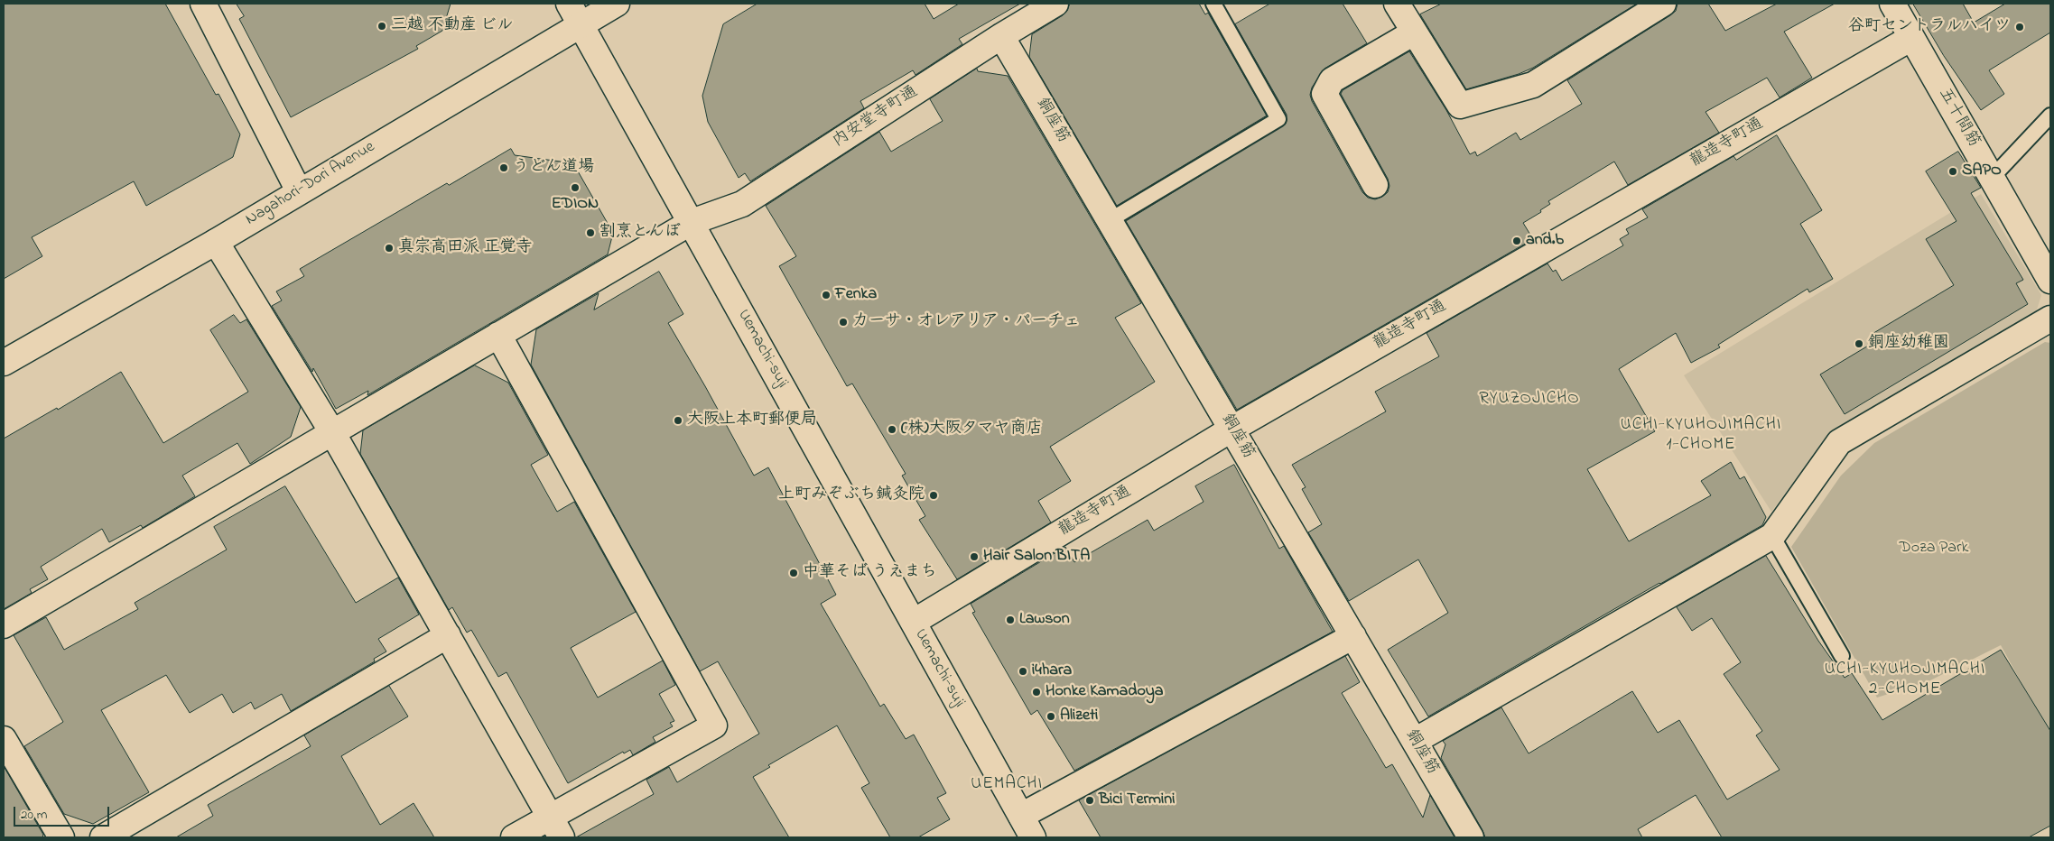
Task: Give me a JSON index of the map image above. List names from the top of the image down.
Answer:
{
  "streets": {
    "main road": [
      "内安堂寺町通",
      "五十間筋",
      "銅座筋",
      "龍造寺町通",
      "Nagahori-Dori Avenue",
      "Uemachi-suji"
    ]
  },
  "crossings": [
    ["内安堂寺町通", "銅座筋"],
    ["内安堂寺町通", "Uemachi-suji"],
    ["五十間筋", "龍造寺町通"],
    ["銅座筋", "龍造寺町通"],
    ["龍造寺町通", "Uemachi-suji"],
    ["Nagahori-Dori Avenue", "Uemachi-suji"]
  ],
  "districts": [
    "RYUZOJICHO",
    "UCHI-KYUHOJIMACHI 1-CHOME",
    "UCHI-KYUHOJIMACHI 2-CHOME",
    "UEMACHI"
  ],
  "parks": ["Doza Park"],
  "places": [
    "三越 不動産 ビル",
    "谷町セントラルハイツ",
    "うどん道場",
    "SAPO",
    "EDION",
    "割烹とんぼ",
    "and.b",
    "真宗高田派 正覚寺",
    "Fenka",
    "カーサ・オレアリア・パーチェ",
    "銅座幼稚園",
    "大阪上本町郵便局",
    "(株)大阪タマヤ商店",
    "上町みぞぶち鍼灸院",
    "Hair Salon BITA",
    "中華そば うえまち",
    "Lawson",
    "i4hara",
    "Honke Kamadoya",
    "Alizeti",
    "Bici Termini"
  ],
  "scale_bar": "20 m"
}
